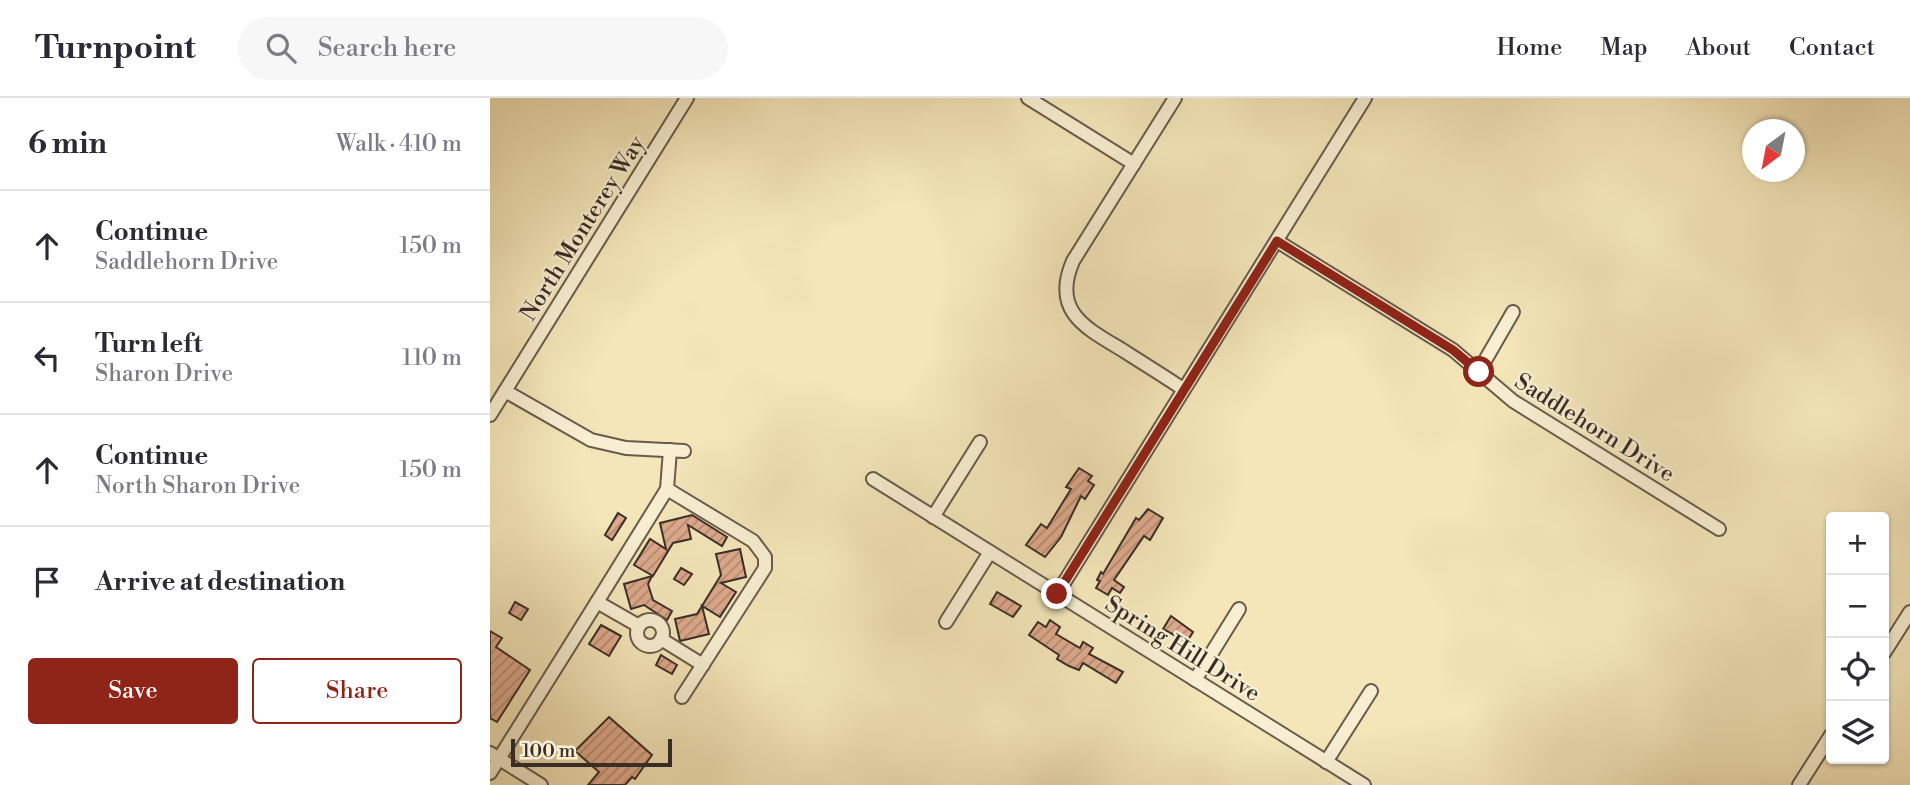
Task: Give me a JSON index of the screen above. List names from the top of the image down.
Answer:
{
  "streets": {
    "street": ["North Monterey Way", "Saddlehorn Drive", "Spring Hill Drive"]
  },
  "scale_bar": "100 m",
  "north": "bottom left",
  "page": {
    "header": "Turnpoint",
    "search": "Search here",
    "nav": [
      "Home",
      "Map",
      "About",
      "Contact"
    ],
    "heading": ["6 min", "Walk · 410 m"],
    "list": [
      ["Continue", "Saddlehorn Drive", "150 m"],
      ["Turn left", "Sharon Drive", "110 m"],
      ["Continue", "North Sharon Drive", "150 m"],
      "Arrive at destination"
    ],
    "map_buttons": ["+", "−"],
    "buttons": ["Save", "Share"],
    "scale": "100 m"
  }
}
